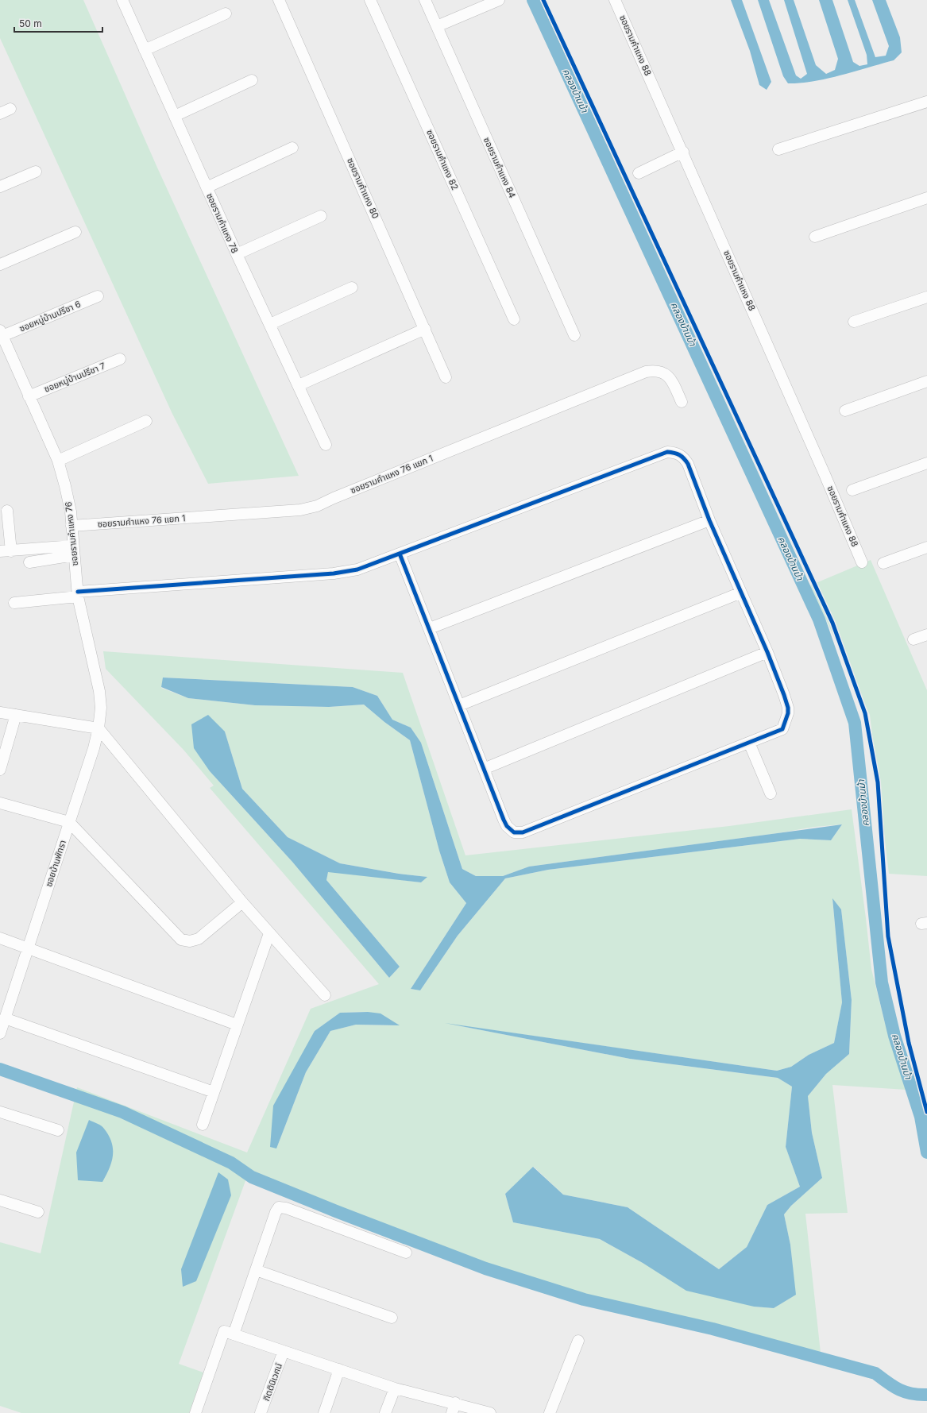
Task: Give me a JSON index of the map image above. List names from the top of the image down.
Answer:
{
  "streets": {
    "street": [
      "ซอยรามคำแหง 88",
      "ซอยรามคำแหง 82",
      "ซอยรามคำแหง 84",
      "ซอยรามคำแหง 80",
      "ซอยรามคำแหง 78",
      "ซอยหมู่บ้านปรีชา 6",
      "ซอยหมู่บ้านปรีชา 7",
      "ซอยรามคำแหง 76 แยก 1",
      "ซอยรามคำแหง 76",
      "ซอยบ้านพัทรา",
      "กิตตินิเวศน์"
    ]
  },
  "crossings": [
    ["ซอยหมู่บ้านปรีชา 6", "ซอยรามคำแหง 76"],
    ["ซอยหมู่บ้านปรีชา 7", "ซอยรามคำแหง 76"],
    ["ซอยรามคำแหง 76 แยก 1", "ซอยรามคำแหง 76"],
    ["ซอยรามคำแหง 76", "ซอยบ้านพัทรา"]
  ],
  "water": ["คลองบ้านม้า"],
  "scale_bar": "50 m"
}
